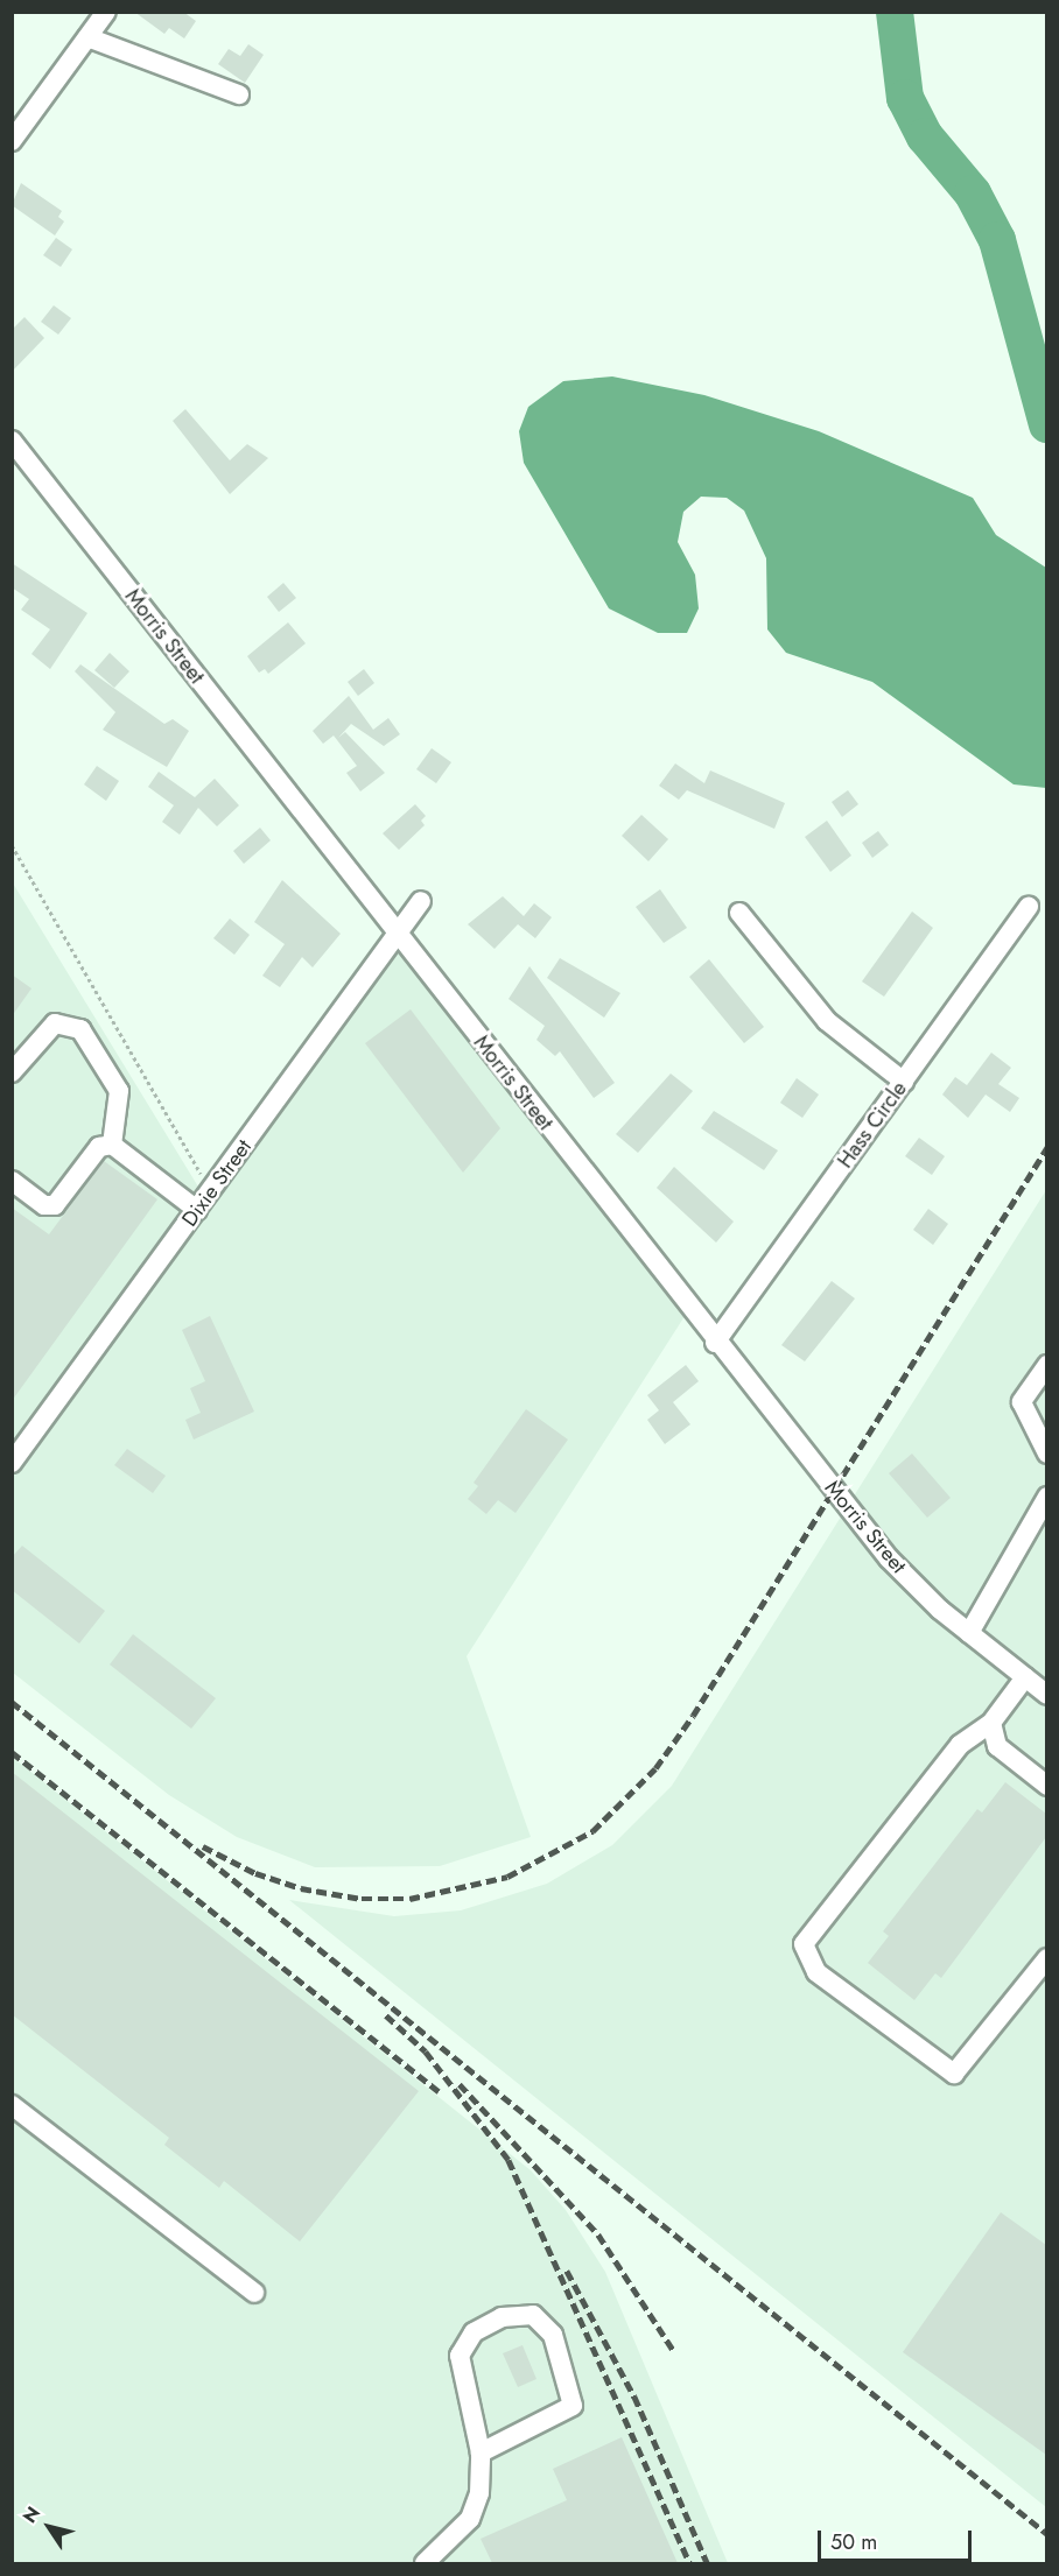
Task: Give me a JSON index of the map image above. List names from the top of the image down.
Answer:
{
  "streets": {
    "street": ["Morris Street", "Hass Circle", "Dixie Street"]
  },
  "crossings": [
    ["Morris Street", "Hass Circle"],
    ["Morris Street", "Dixie Street"]
  ],
  "scale_bar": "50 m",
  "north": "top left"
}
